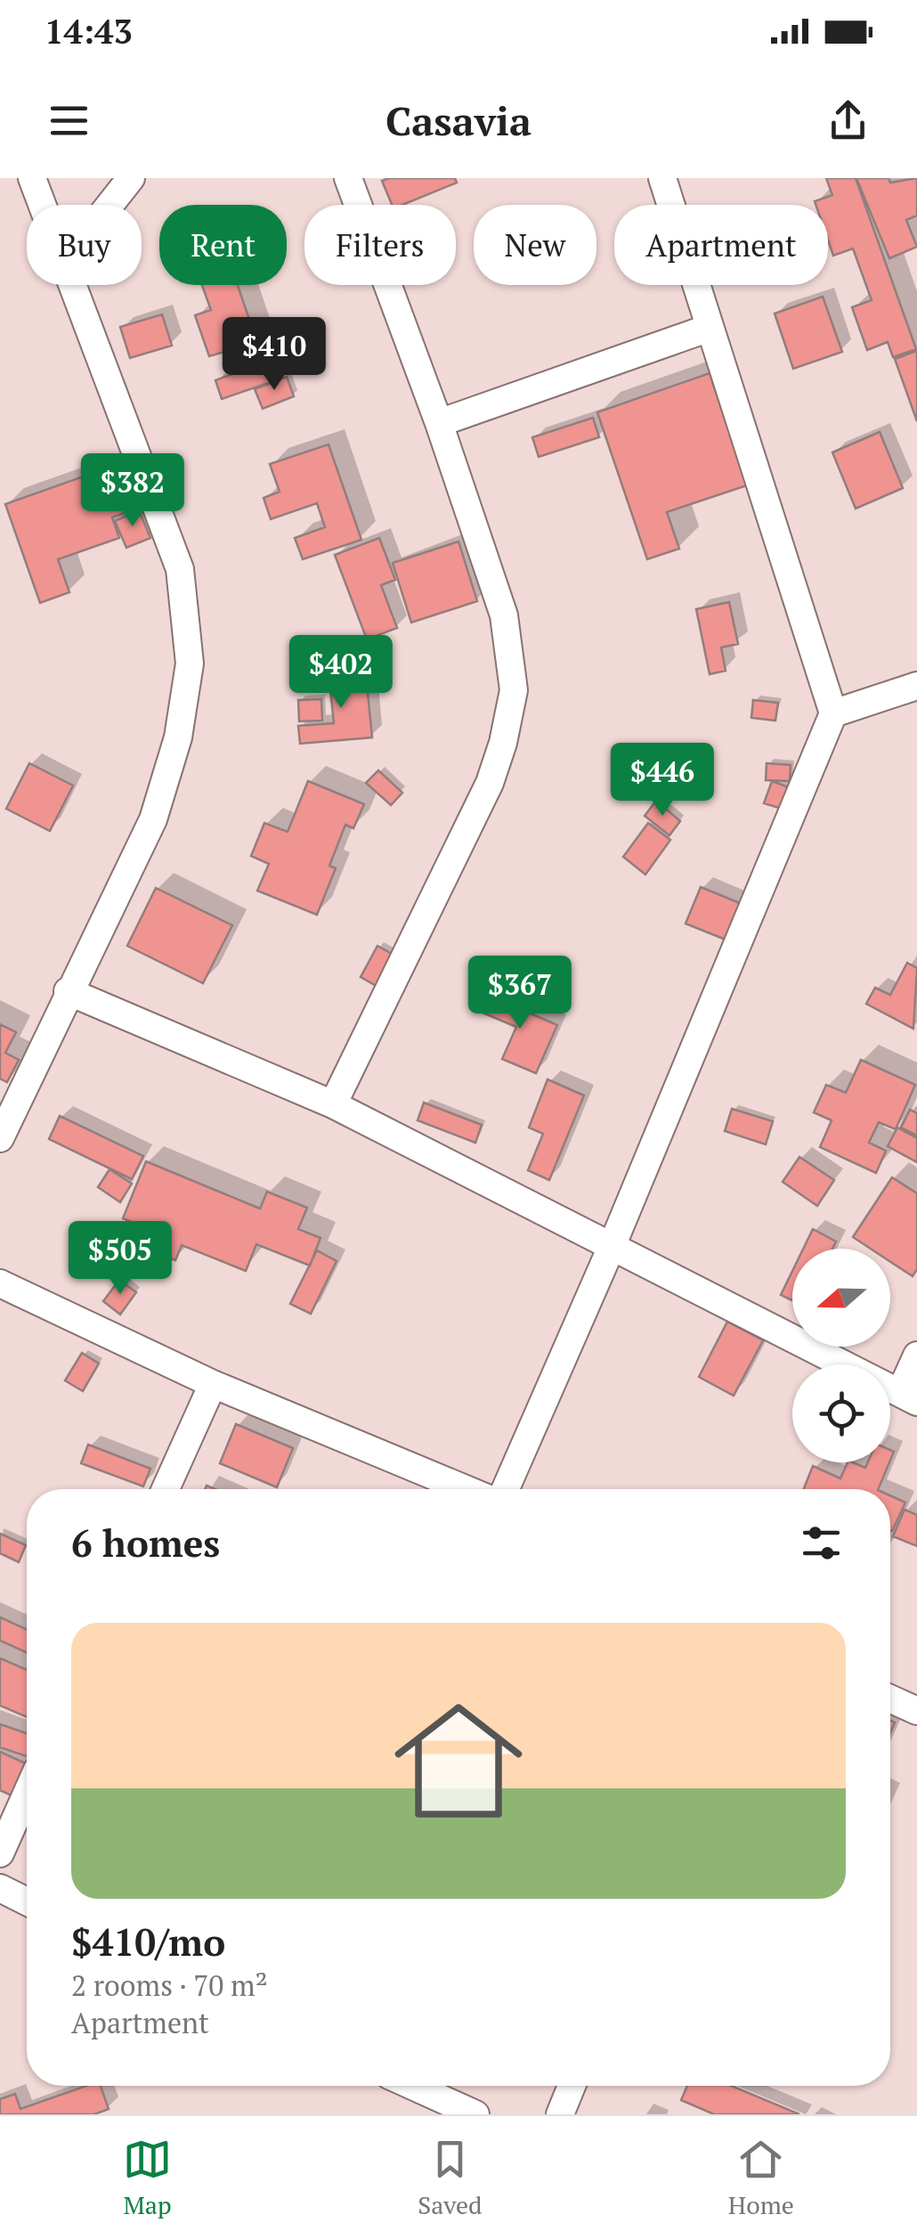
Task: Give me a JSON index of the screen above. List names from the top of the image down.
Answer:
{
  "north": "left",
  "page": {
    "status": "14:43",
    "header": "Casavia",
    "chip": [
      "Buy",
      "Rent",
      "Filters",
      "New",
      "Apartment"
    ],
    "price": [
      "$410",
      "$382",
      "$402",
      "$446",
      "$367",
      "$505"
    ],
    "heading": "6 homes",
    "list": [
      {
        "name": "$410/mo",
        "note": "2 rooms · 70 m² · Apartment"
      }
    ],
    "tabs": ["Map", "Saved", "Home"]
  }
}
